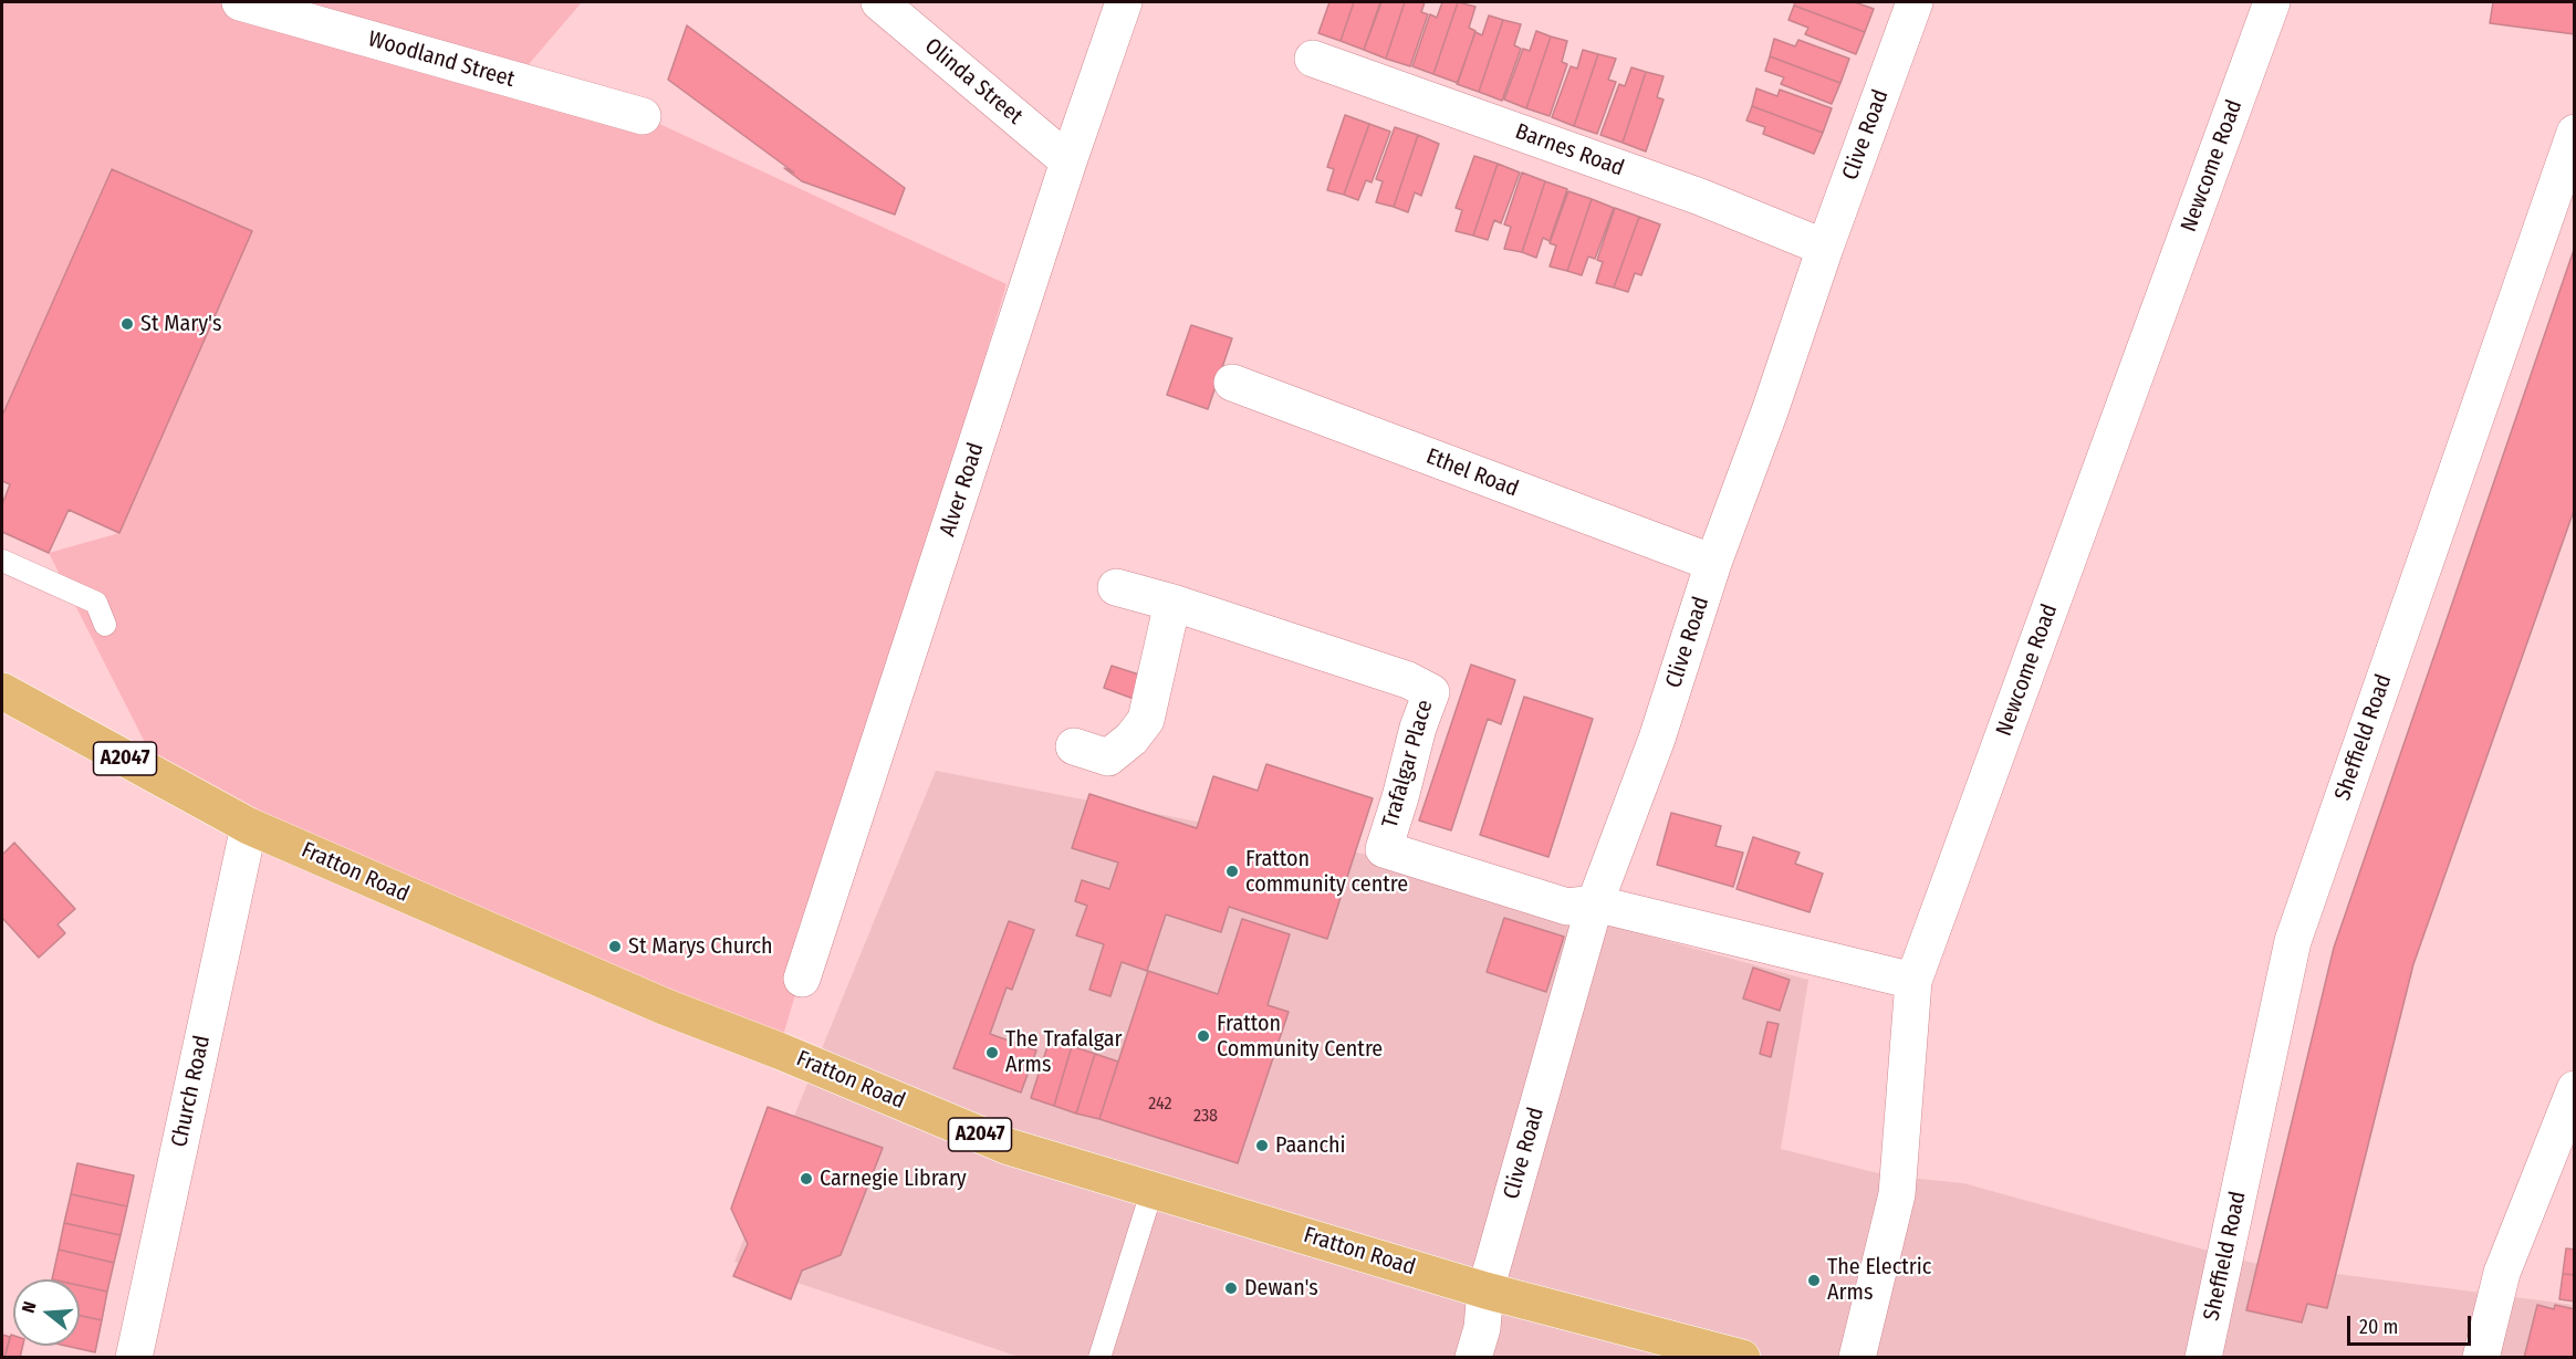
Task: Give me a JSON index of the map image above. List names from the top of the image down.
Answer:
{
  "streets": {
    "main road": ["A2047", "Fratton Road"],
    "street": [
      "Woodland Street",
      "Olinda Street",
      "Clive Road",
      "Barnes Road",
      "Newcome Road",
      "Ethel Road",
      "Alver Road",
      "Sheffield Road",
      "Trafalgar Place",
      "Church Road"
    ]
  },
  "crossings": [
    ["Olinda Street", "Alver Road"],
    ["Clive Road", "Barnes Road"],
    ["Clive Road", "Ethel Road"],
    ["Clive Road", "Trafalgar Place"],
    ["Clive Road", "Fratton Road"],
    ["Newcome Road", "Trafalgar Place"],
    ["Fratton Road", "Church Road"]
  ],
  "places": [
    "St Mary's",
    "Fratton community centre",
    "St Marys Church",
    "Fratton Community Centre",
    "The Trafalgar Arms",
    "Paanchi",
    "Carnegie Library",
    "The Electric Arms",
    "Dewan's"
  ],
  "house_numbers": ["242", "238"],
  "scale_bar": "20 m",
  "north": "left"
}
